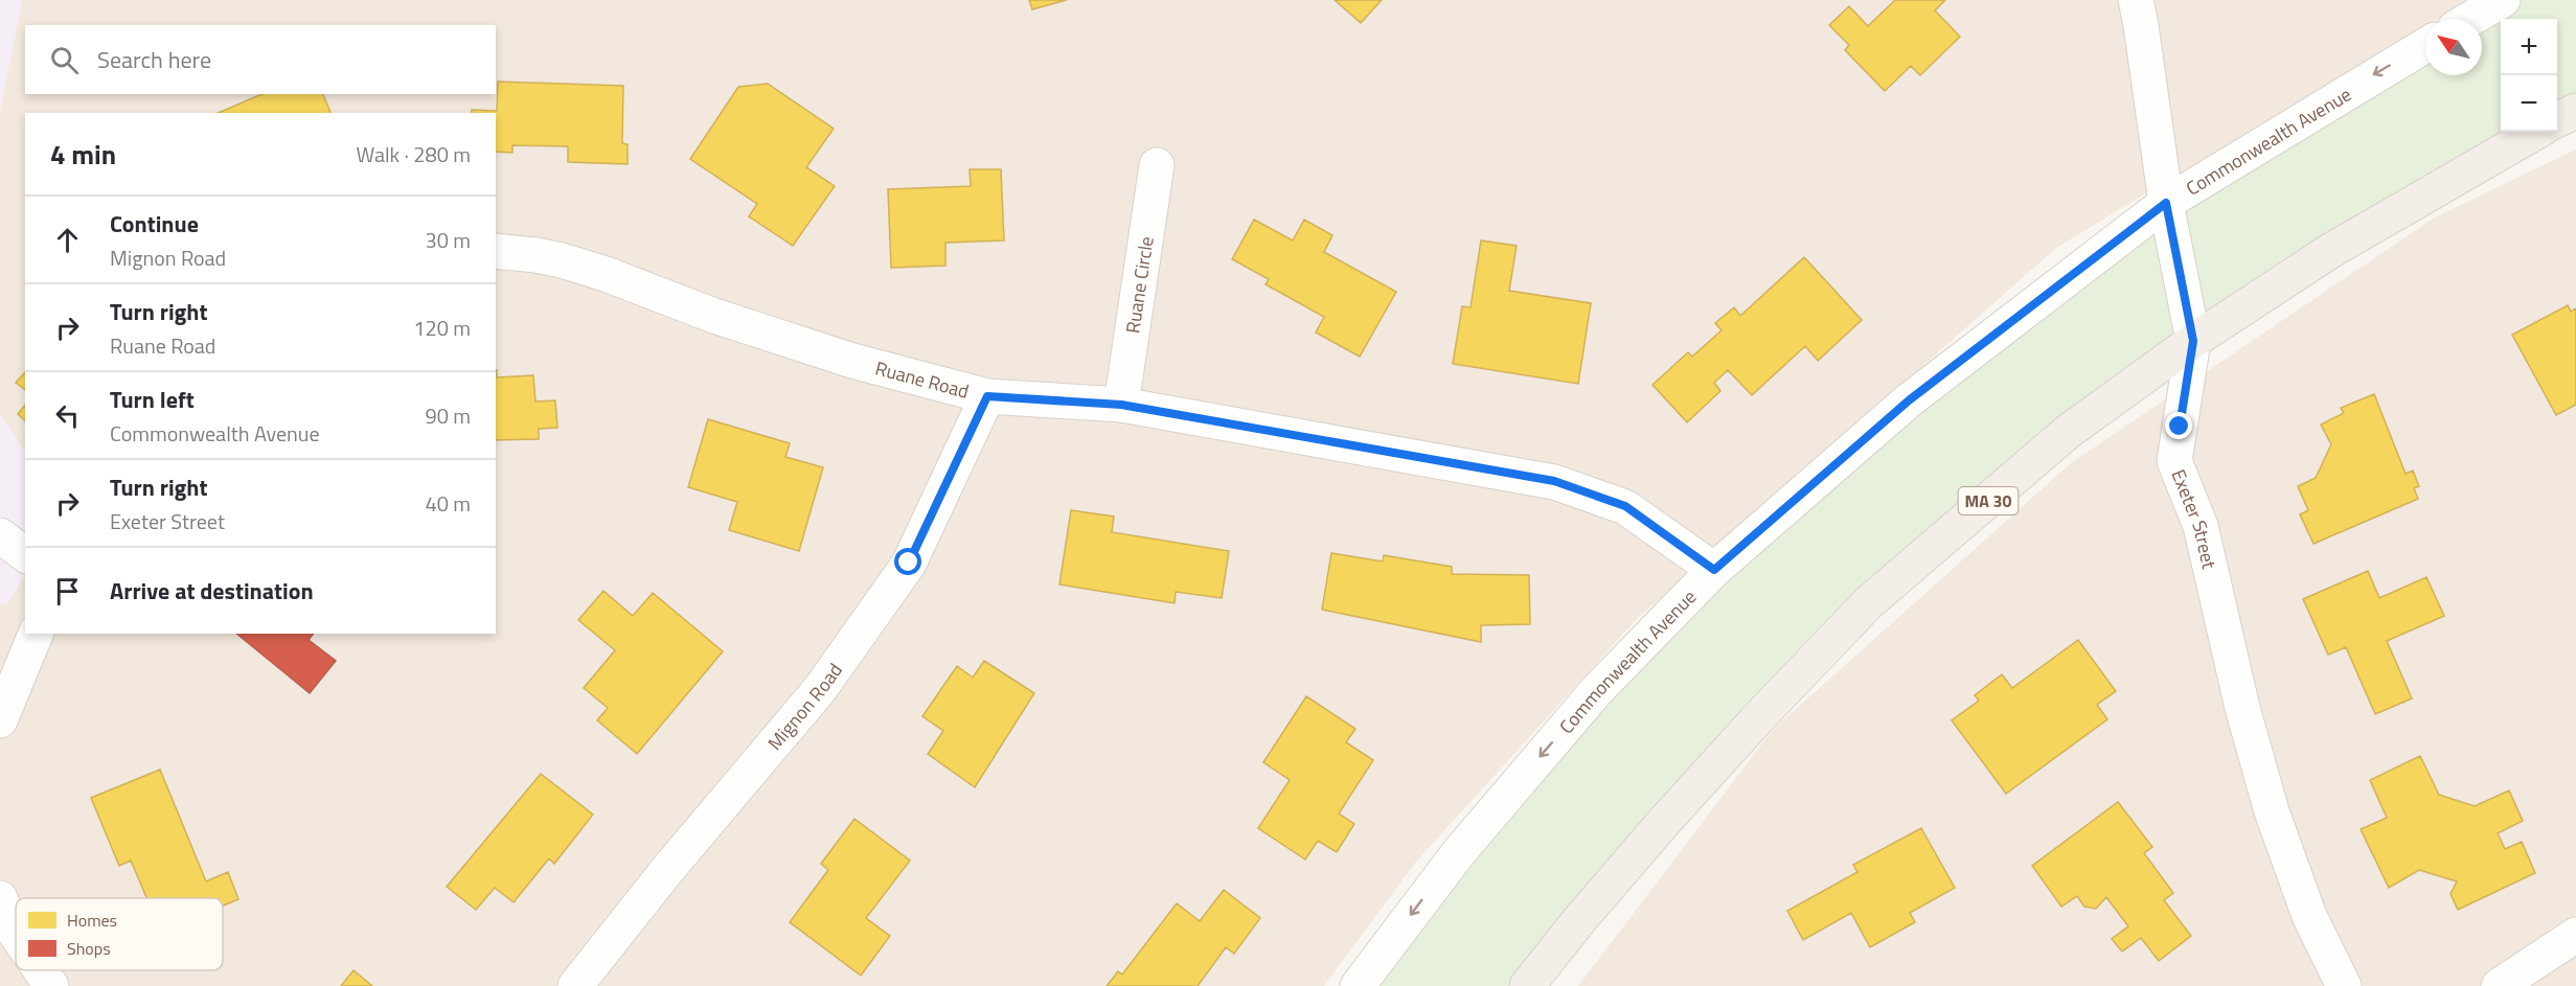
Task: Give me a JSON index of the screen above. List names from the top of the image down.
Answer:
{
  "streets": {
    "main road": ["MA 30"],
    "street": [
      "Commonwealth Avenue",
      "Ruane Circle",
      "Ruane Road",
      "Exeter Street",
      "Mignon Road"
    ]
  },
  "crossings": [
    ["Commonwealth Avenue", "Ruane Road"],
    ["Commonwealth Avenue", "Exeter Street"],
    ["Ruane Circle", "Ruane Road"],
    ["Ruane Road", "Mignon Road"],
    ["MA 30", "Exeter Street"]
  ],
  "one_way": ["Commonwealth Avenue"],
  "legend": ["Homes", "Shops"],
  "north": "top left",
  "page": {
    "map_buttons": ["+", "−"],
    "search": "Search here",
    "heading": ["4 min", "Walk · 280 m"],
    "list": [
      ["Continue", "Mignon Road", "30 m"],
      ["Turn right", "Ruane Road", "120 m"],
      ["Turn left", "Commonwealth Avenue", "90 m"],
      ["Turn right", "Exeter Street", "40 m"],
      "Arrive at destination"
    ]
  }
}
